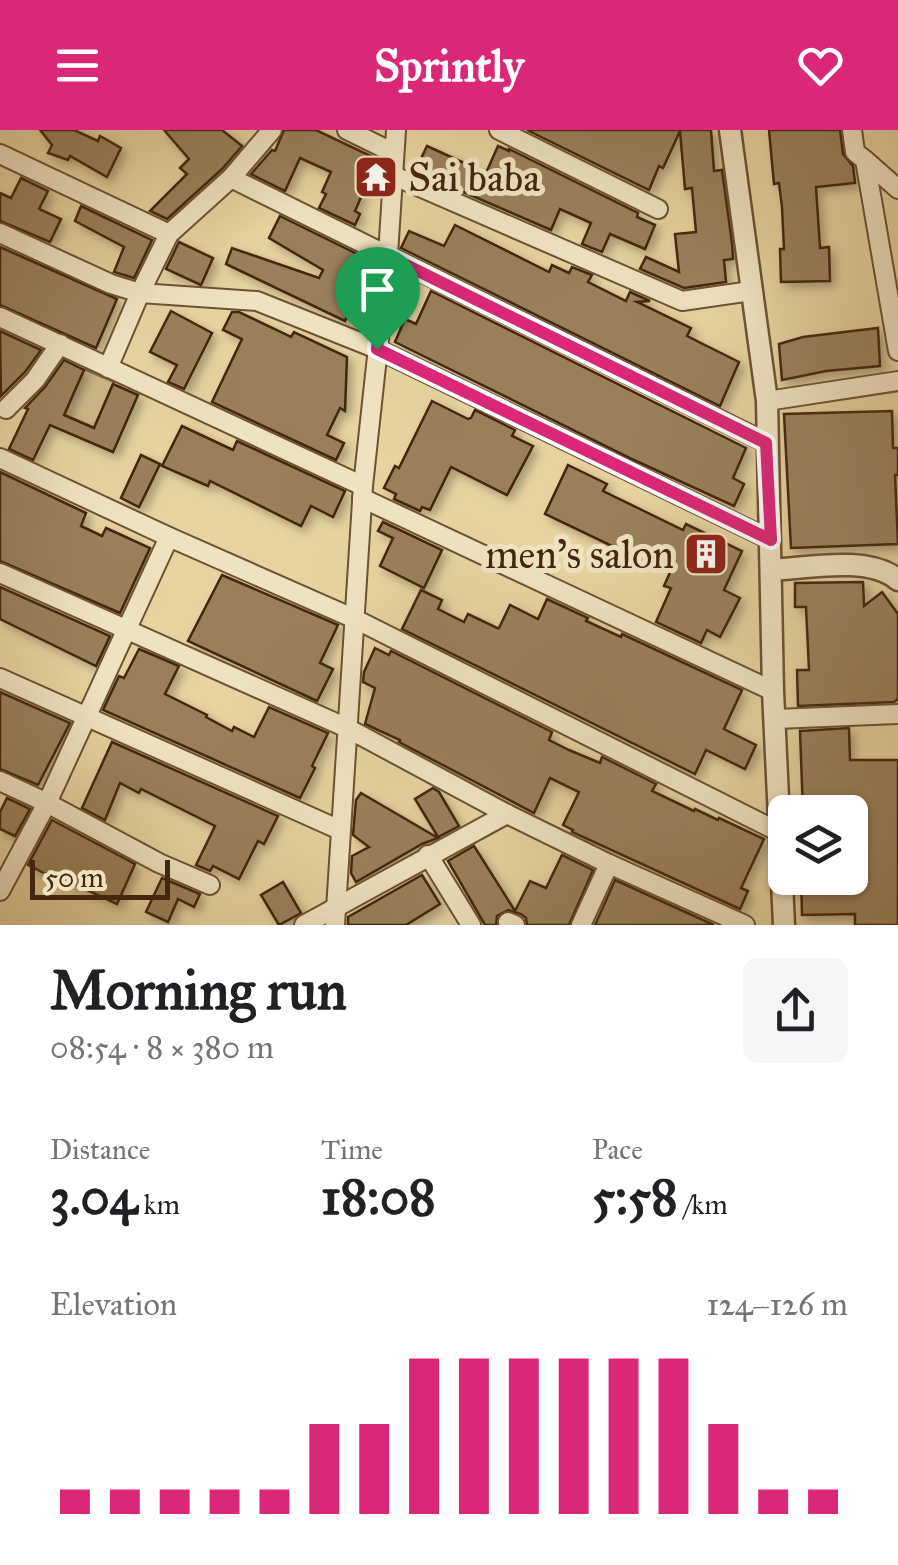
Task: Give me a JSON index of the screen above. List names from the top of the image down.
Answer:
{
  "places": {
    "temple": ["Sai baba"],
    "building": ["men's salon"]
  },
  "scale_bar": "50 m",
  "page": {
    "header": "Sprintly",
    "scale": "50 m",
    "heading": ["Morning run", "08:54 · 8 × 380 m"],
    "stats": [
      ["Distance", "3.04 km"],
      ["Time", "18:08"],
      ["Pace", "5:58 /km"]
    ],
    "chart": ["Elevation", "124–126 m"]
  }
}
